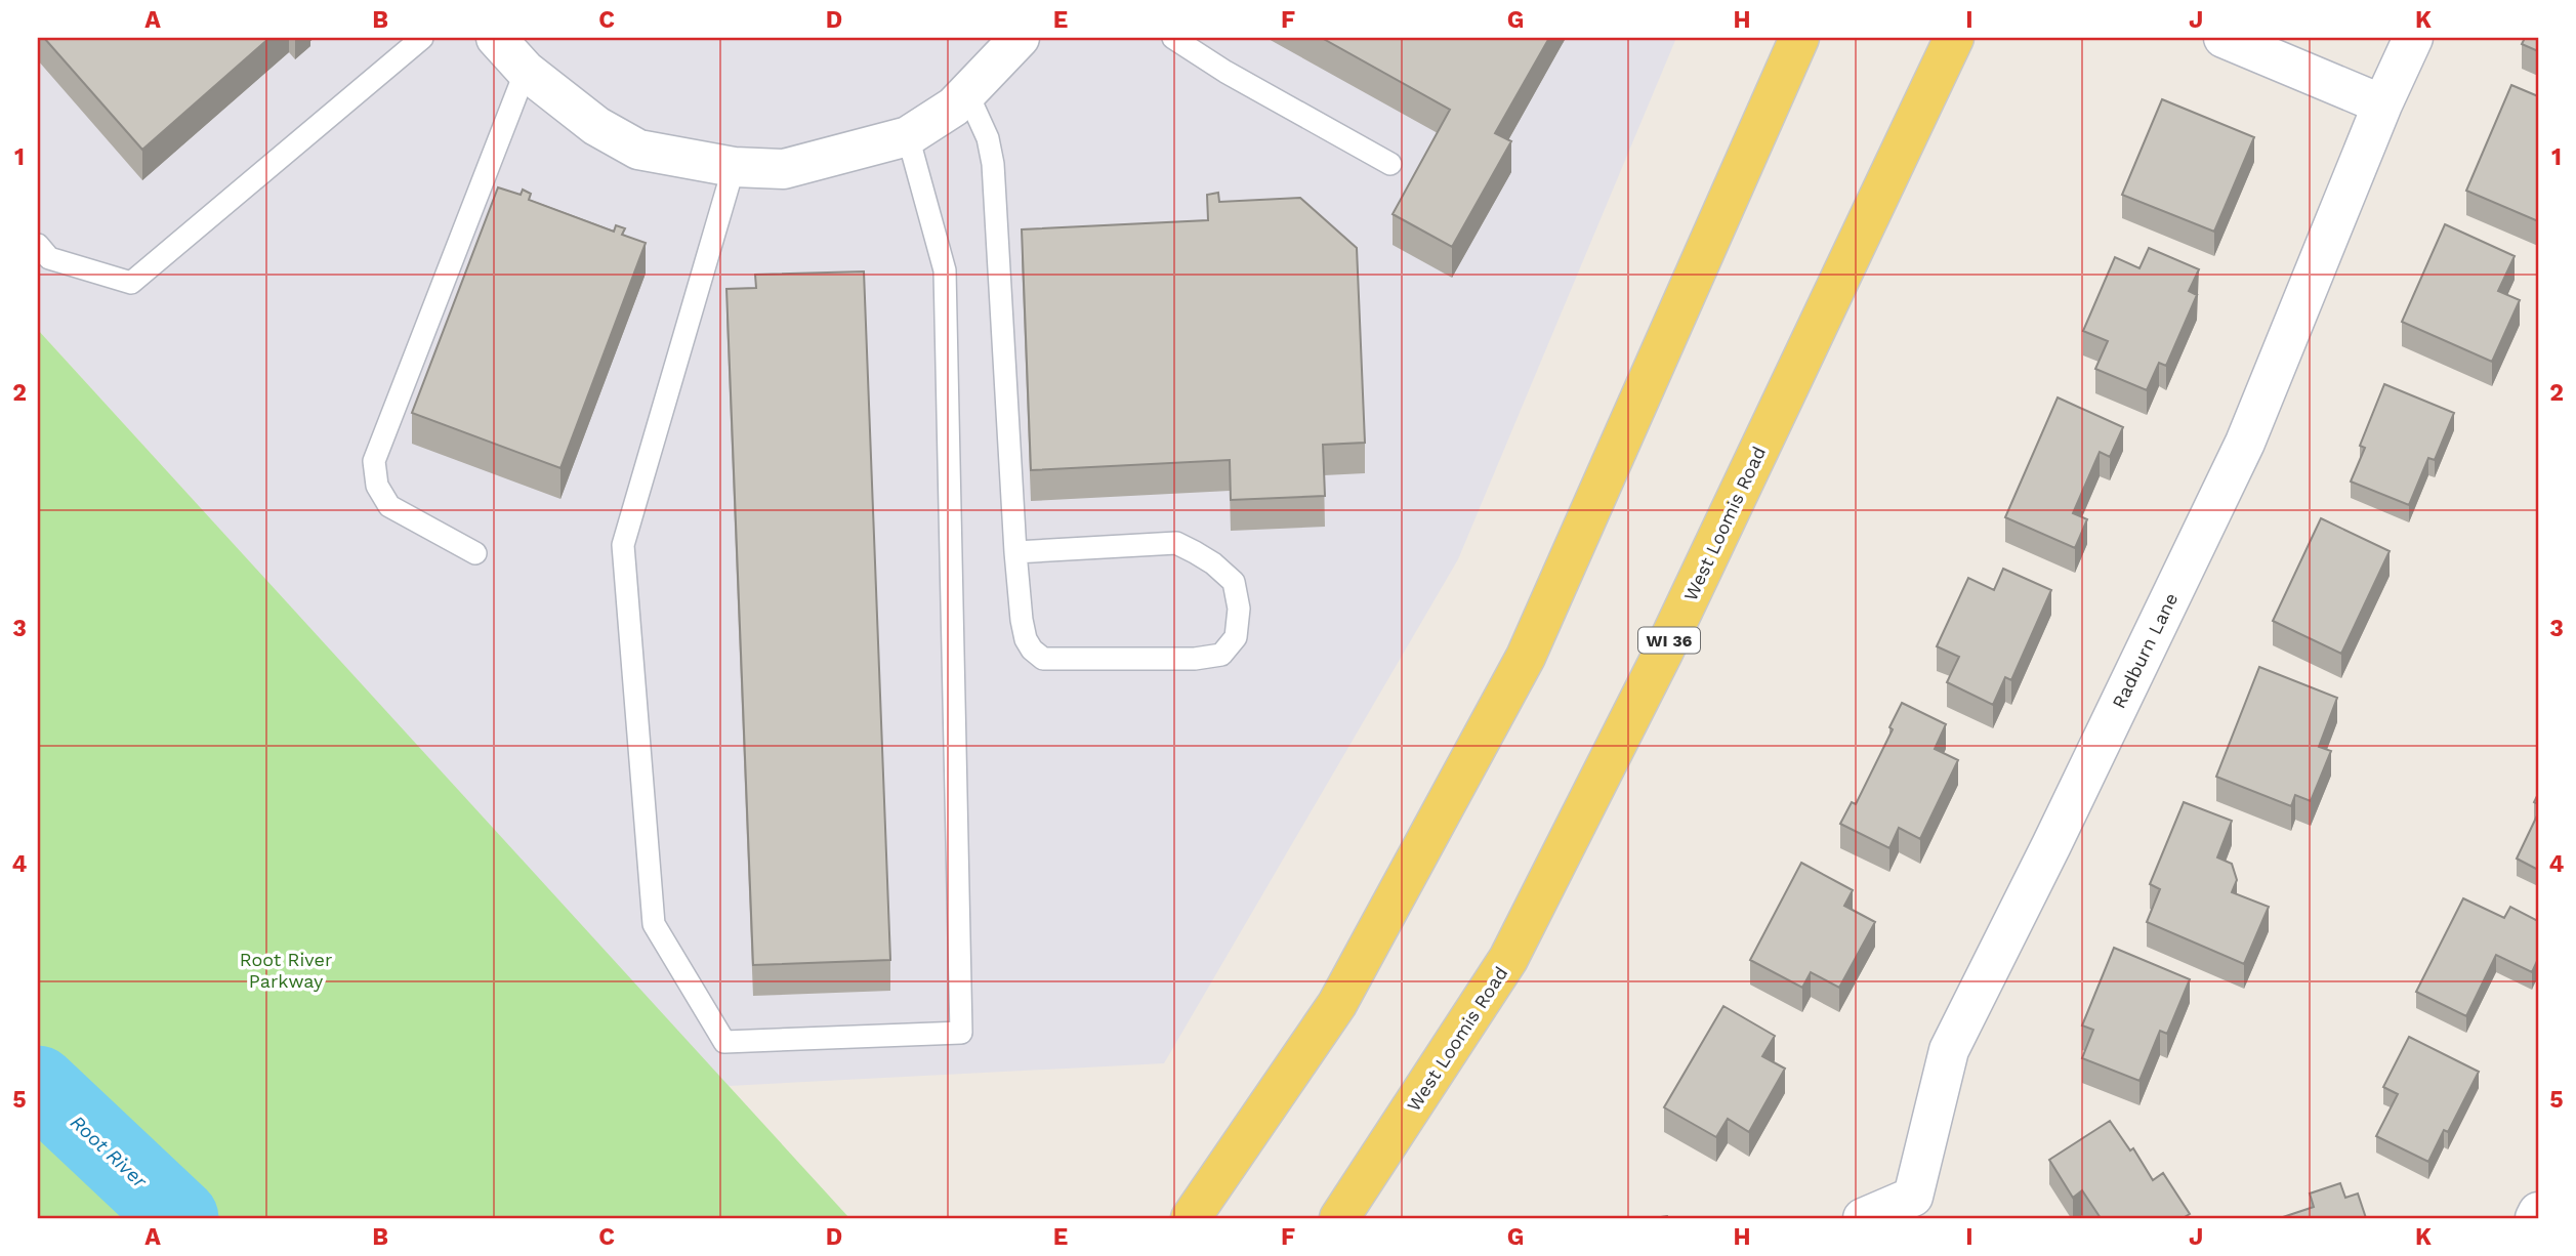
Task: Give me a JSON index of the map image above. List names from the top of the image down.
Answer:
{
  "streets": {
    "main road": ["West Loomis Road", "WI 36"],
    "street": ["Radburn Lane"]
  },
  "water": ["Root River"],
  "parks": ["Root River Parkway"],
  "grid": {
    "columns": [
      "A",
      "B",
      "C",
      "D",
      "E",
      "F",
      "G",
      "H",
      "I",
      "J",
      "K"
    ],
    "rows": [
      "1",
      "2",
      "3",
      "4",
      "5"
    ]
  }
}
